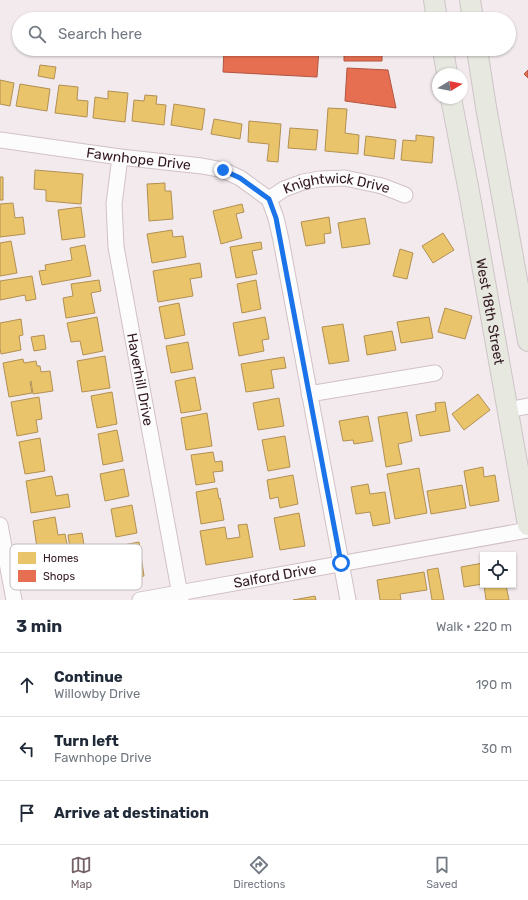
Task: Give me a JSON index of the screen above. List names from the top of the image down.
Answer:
{
  "streets": {
    "main road": ["West 18th Street"],
    "street": [
      "Fawnhope Drive",
      "Knightwick Drive",
      "Haverhill Drive",
      "Salford Drive"
    ]
  },
  "crossings": [
    ["Fawnhope Drive", "Knightwick Drive"],
    ["Fawnhope Drive", "Haverhill Drive"],
    ["Haverhill Drive", "Salford Drive"]
  ],
  "legend": ["Homes", "Shops"],
  "north": "right",
  "page": {
    "search": "Search here",
    "heading": ["3 min", "Walk · 220 m"],
    "list": [
      ["Continue", "Willowby Drive", "190 m"],
      ["Turn left", "Fawnhope Drive", "30 m"],
      "Arrive at destination"
    ],
    "nav": ["Map", "Directions", "Saved"]
  }
}
